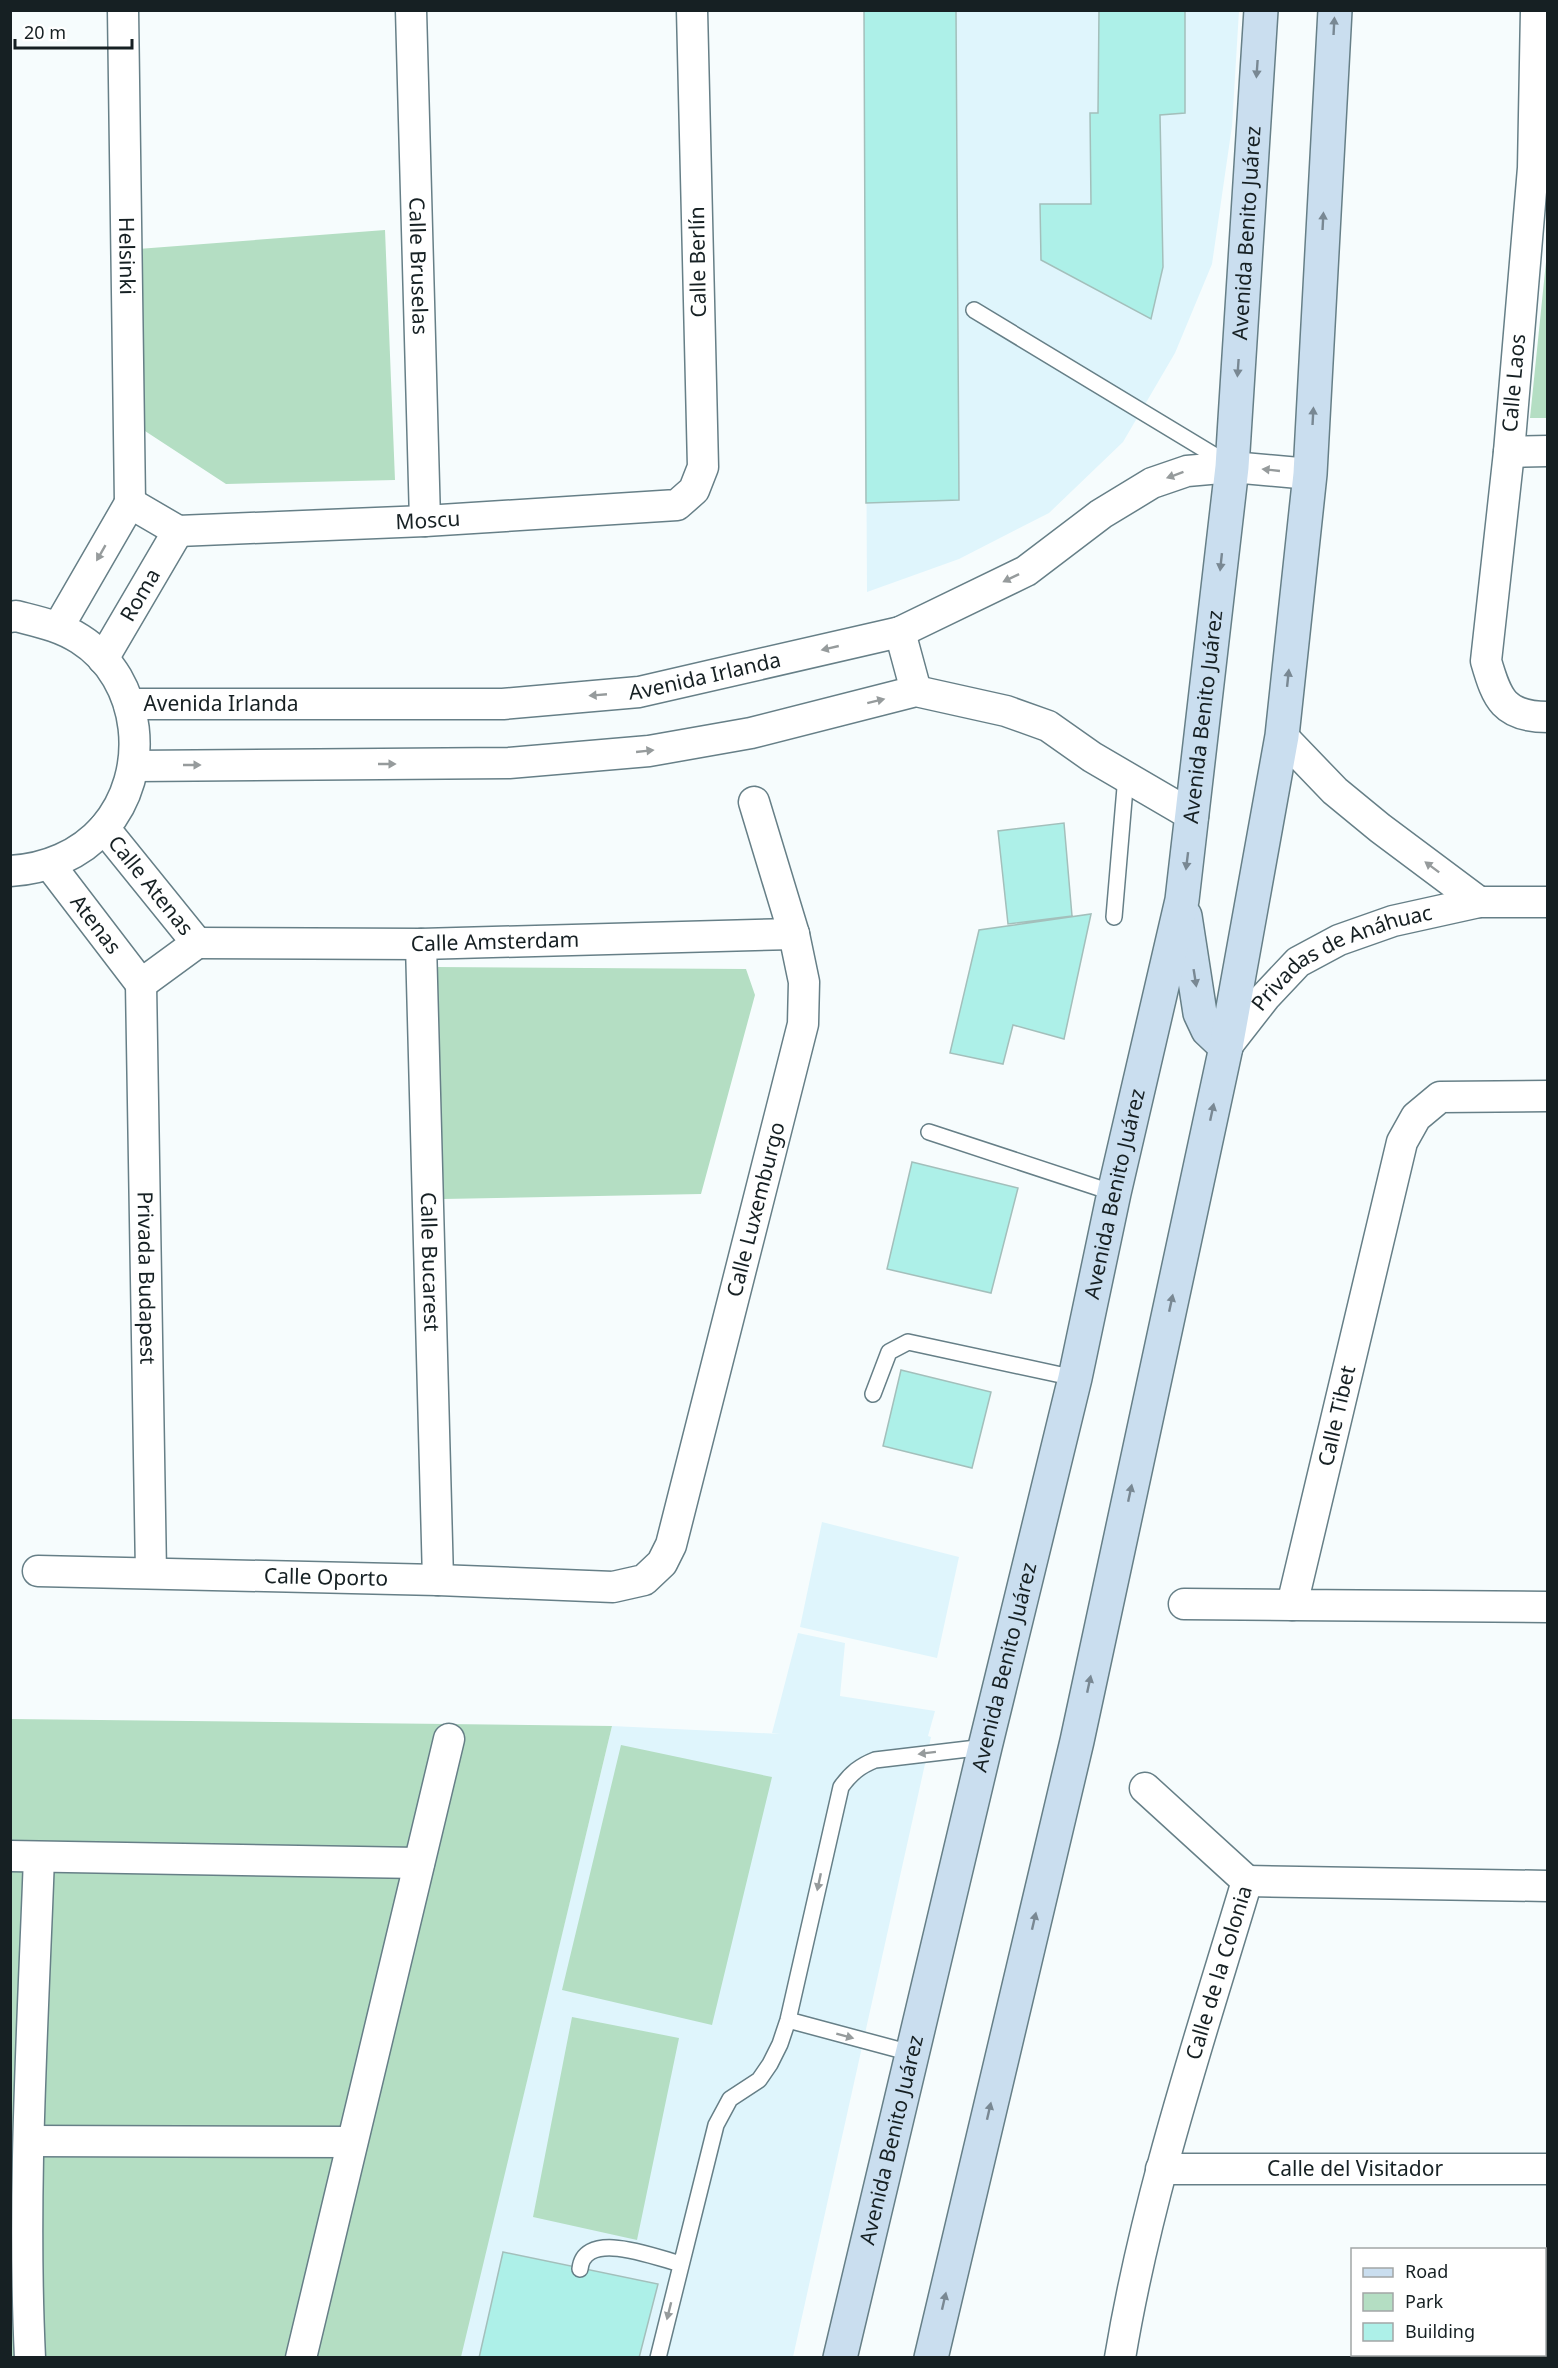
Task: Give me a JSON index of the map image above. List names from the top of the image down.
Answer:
{
  "streets": {
    "main road": ["Avenida Benito Juárez"],
    "street": [
      "Helsinki",
      "Calle Berlín",
      "Calle Bruselas",
      "Calle Laos",
      "Moscu",
      "Roma",
      "Avenida Irlanda",
      "Calle Atenas",
      "Atenas",
      "Calle Amsterdam",
      "Privadas de Anáhuac",
      "Calle Luxemburgo",
      "Calle Bucarest",
      "Privada Budapest",
      "Calle Tibet",
      "Calle Oporto",
      "Calle de la Colonia",
      "Calle del Visitador"
    ]
  },
  "crossings": [
    ["Avenida Benito Juárez", "Avenida Irlanda"],
    ["Calle Berlín", "Moscu"],
    ["Calle Bruselas", "Moscu"],
    ["Moscu", "Roma"],
    ["Roma", "Avenida Irlanda"],
    ["Avenida Irlanda", "Calle Atenas"],
    ["Avenida Irlanda", "Atenas"],
    ["Calle Atenas", "Calle Amsterdam"],
    ["Atenas", "Privada Budapest"],
    ["Calle Amsterdam", "Calle Luxemburgo"],
    ["Calle Amsterdam", "Calle Bucarest"],
    ["Calle Luxemburgo", "Calle Oporto"],
    ["Calle Bucarest", "Calle Oporto"],
    ["Privada Budapest", "Calle Oporto"],
    ["Calle de la Colonia", "Calle del Visitador"]
  ],
  "one_way": ["Privadas de Anáhuac"],
  "legend": ["Road", "Park", "Building"],
  "scale_bar": "20 m"
}
